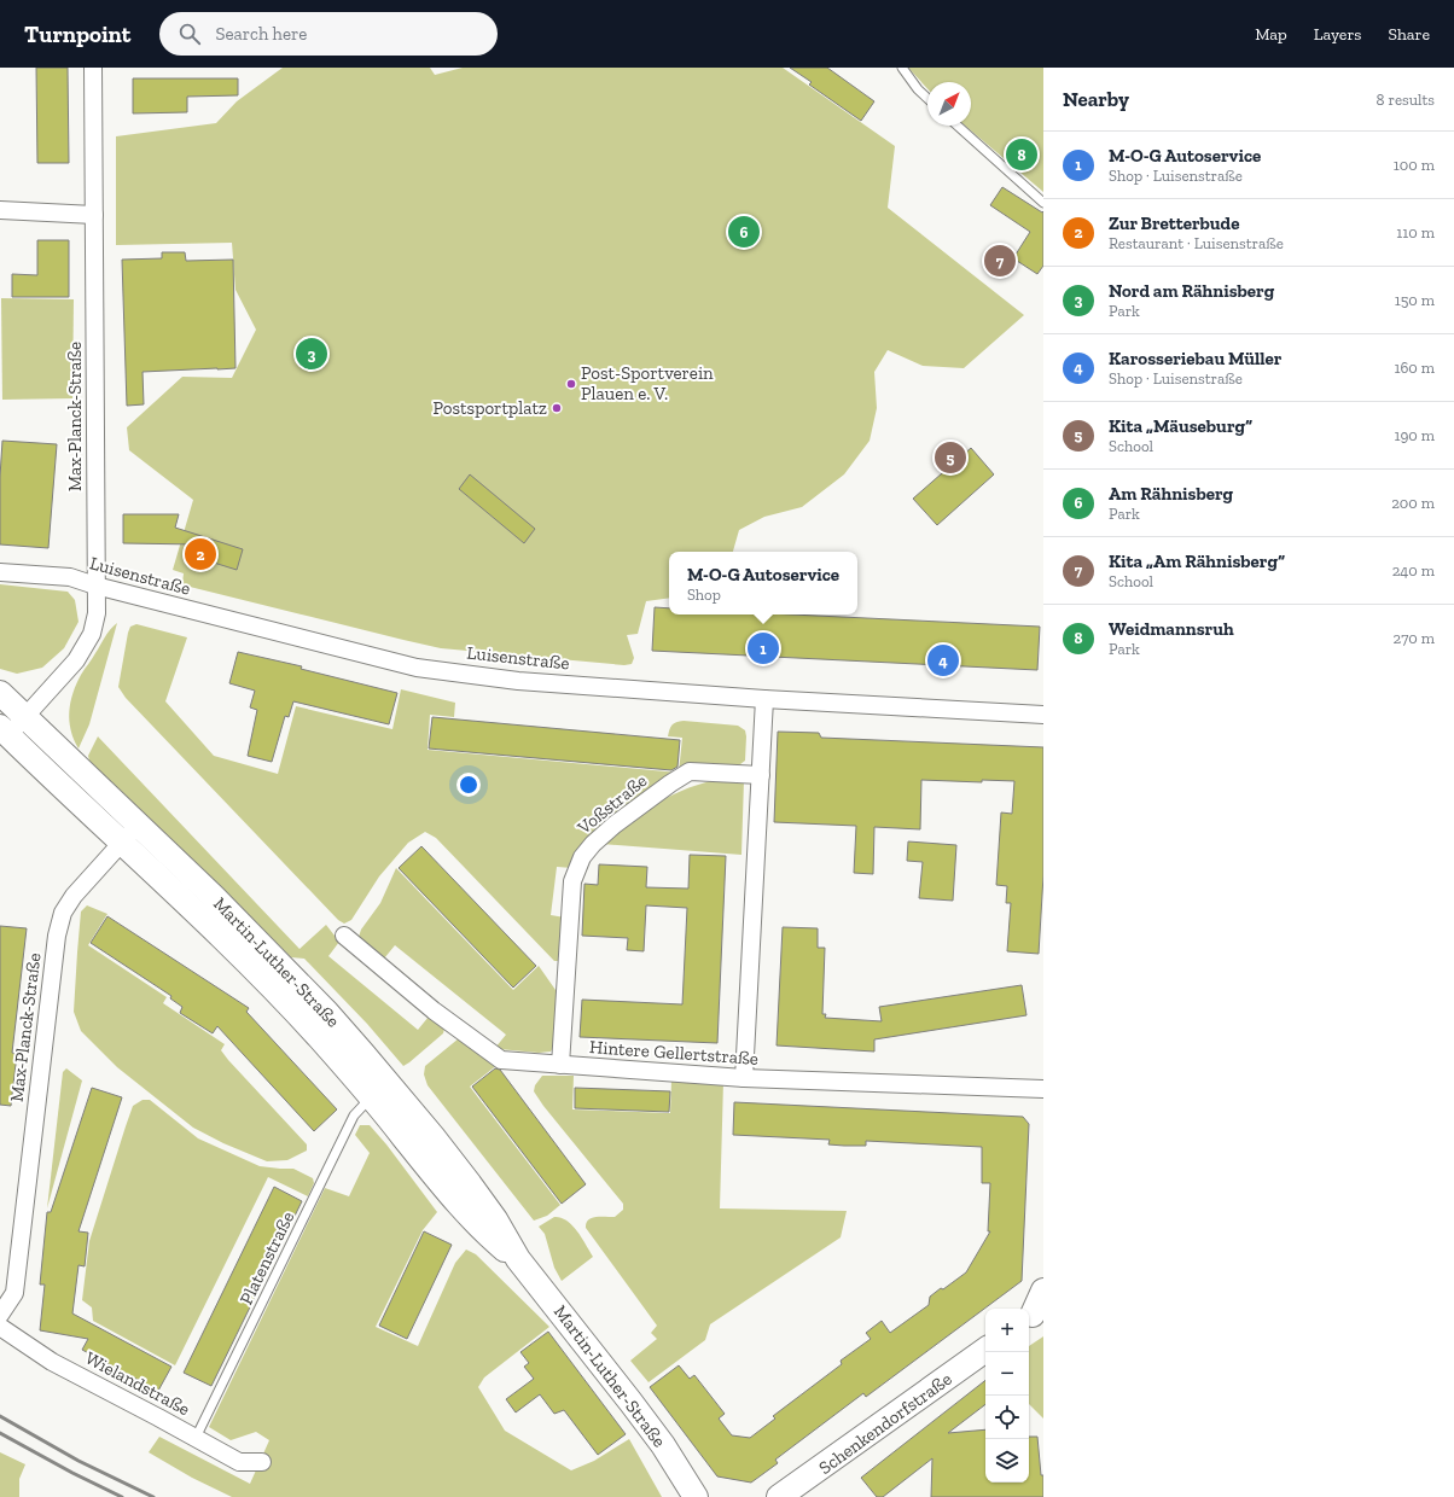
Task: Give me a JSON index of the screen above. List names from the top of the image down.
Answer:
{
  "streets": {
    "main road": ["Martin-Luther-Straße", "Schenkendorfstraße"],
    "street": [
      "Max-Planck-Straße",
      "Luisenstraße",
      "Voßstraße",
      "Hintere Gellertstraße",
      "Wielandstraße"
    ],
    "lane": ["Platenstraße"]
  },
  "crossings": [
    ["Max-Planck-Straße", "Luisenstraße"],
    ["Max-Planck-Straße", "Martin-Luther-Straße"],
    ["Voßstraße", "Hintere Gellertstraße"],
    ["Martin-Luther-Straße", "Platenstraße"],
    ["Platenstraße", "Wielandstraße"]
  ],
  "places": ["Post-Sportverein Plauen e. V.", "Postsportplatz"],
  "north": "top right",
  "page": {
    "header": "Turnpoint",
    "search": "Search here",
    "nav": ["Map", "Layers", "Share"],
    "heading": ["Nearby", "8 results"],
    "list": [
      {
        "mark": "1",
        "name": "M-O-G Autoservice",
        "note": "Shop · Luisenstraße",
        "value": "100 m"
      },
      {
        "mark": "2",
        "name": "Zur Bretterbude",
        "note": "Restaurant · Luisenstraße",
        "value": "110 m"
      },
      {
        "mark": "3",
        "name": "Nord am Rähnisberg",
        "note": "Park",
        "value": "150 m"
      },
      {
        "mark": "4",
        "name": "Karosseriebau Müller",
        "note": "Shop · Luisenstraße",
        "value": "160 m"
      },
      {
        "mark": "5",
        "name": "Kita „Mäuseburg“",
        "note": "School",
        "value": "190 m"
      },
      {
        "mark": "6",
        "name": "Am Rähnisberg",
        "note": "Park",
        "value": "200 m"
      },
      {
        "mark": "7",
        "name": "Kita „Am Rähnisberg“",
        "note": "School",
        "value": "240 m"
      },
      {
        "mark": "8",
        "name": "Weidmannsruh",
        "note": "Park",
        "value": "270 m"
      }
    ],
    "pins": [
      "8",
      "6",
      "7",
      "3",
      "5",
      "2",
      "1",
      "4"
    ],
    "popup": ["M-O-G Autoservice", "Shop"],
    "map_buttons": ["+", "−"]
  }
}
